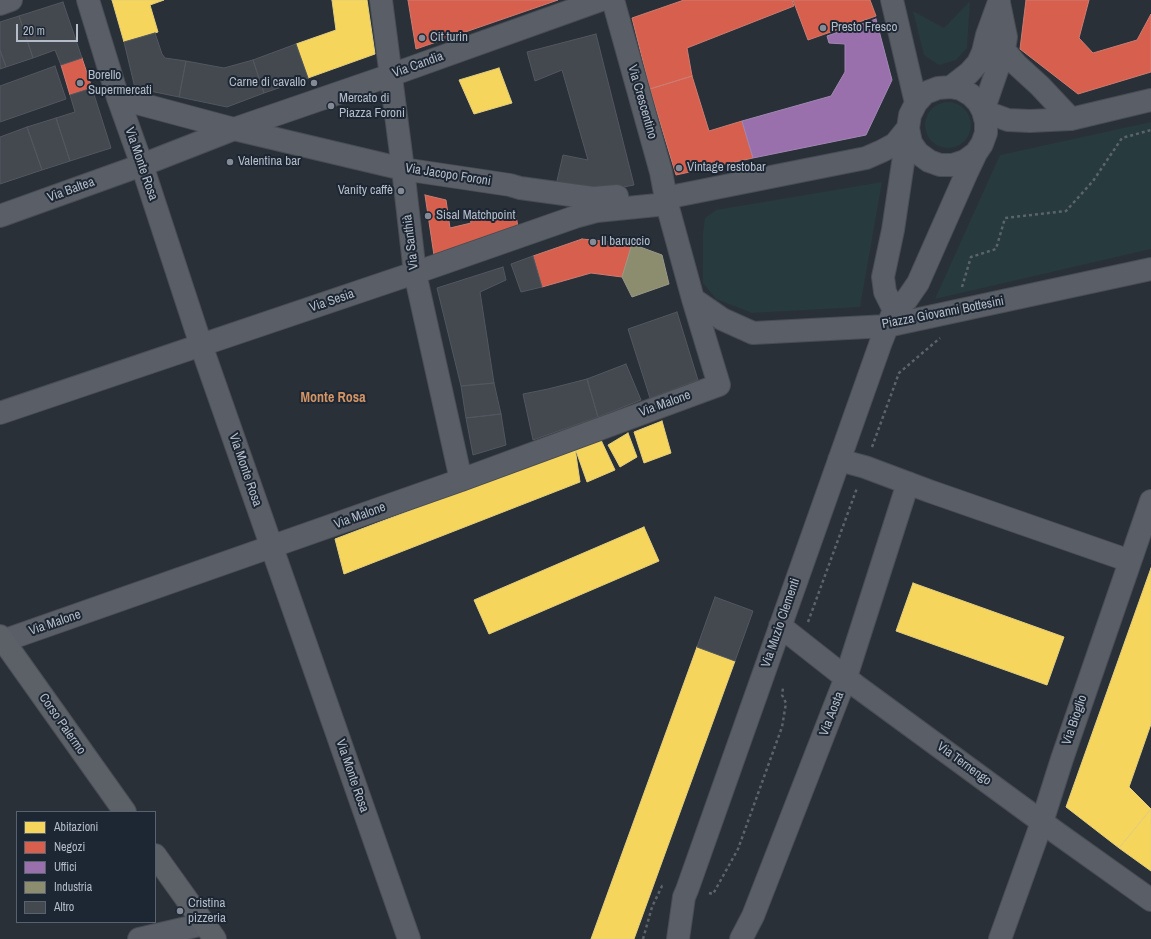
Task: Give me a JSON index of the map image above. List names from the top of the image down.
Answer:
{
  "streets": {
    "main road": ["Corso Palermo"],
    "street": [
      "Via Candia",
      "Via Crescentino",
      "Via Monte Rosa",
      "Via Jacopo Foroni",
      "Via Baltea",
      "Via Santhià",
      "Via Sesia",
      "Piazza Giovanni Bottesini",
      "Via Malone",
      "Via Muzio Clementi",
      "Via Aosta",
      "Via Bioglio",
      "Via Ternengo"
    ]
  },
  "crossings": [
    ["Via Candia", "Via Monte Rosa"],
    ["Via Candia", "Via Jacopo Foroni"],
    ["Via Candia", "Via Baltea"],
    ["Via Candia", "Via Santhià"],
    ["Via Crescentino", "Via Jacopo Foroni"],
    ["Via Crescentino", "Via Sesia"],
    ["Via Crescentino", "Piazza Giovanni Bottesini"],
    ["Via Monte Rosa", "Via Jacopo Foroni"],
    ["Via Monte Rosa", "Via Baltea"],
    ["Via Monte Rosa", "Via Sesia"],
    ["Via Monte Rosa", "Via Malone"],
    ["Via Jacopo Foroni", "Via Santhià"],
    ["Via Jacopo Foroni", "Via Sesia"],
    ["Via Jacopo Foroni", "Piazza Giovanni Bottesini"],
    ["Via Santhià", "Via Sesia"],
    ["Via Santhià", "Via Malone"],
    ["Via Sesia", "Piazza Giovanni Bottesini"],
    ["Piazza Giovanni Bottesini", "Via Malone"],
    ["Piazza Giovanni Bottesini", "Via Muzio Clementi"],
    ["Via Malone", "Corso Palermo"],
    ["Via Muzio Clementi", "Via Ternengo"],
    ["Via Aosta", "Via Ternengo"],
    ["Via Bioglio", "Via Ternengo"]
  ],
  "districts": ["Monte Rosa"],
  "places": [
    "Presto Fresco",
    "Cit turin",
    "Borello Supermercati",
    "Carne di cavallo",
    "Mercato di Piazza Foroni",
    "Valentina bar",
    "Vintage restobar",
    "Vanity caffè",
    "Sisal Matchpoint",
    "Il baruccio",
    "Cristina pizzeria"
  ],
  "legend": [
    "Abitazioni",
    "Negozi",
    "Uffici",
    "Industria",
    "Altro"
  ],
  "scale_bar": "20 m"
}
